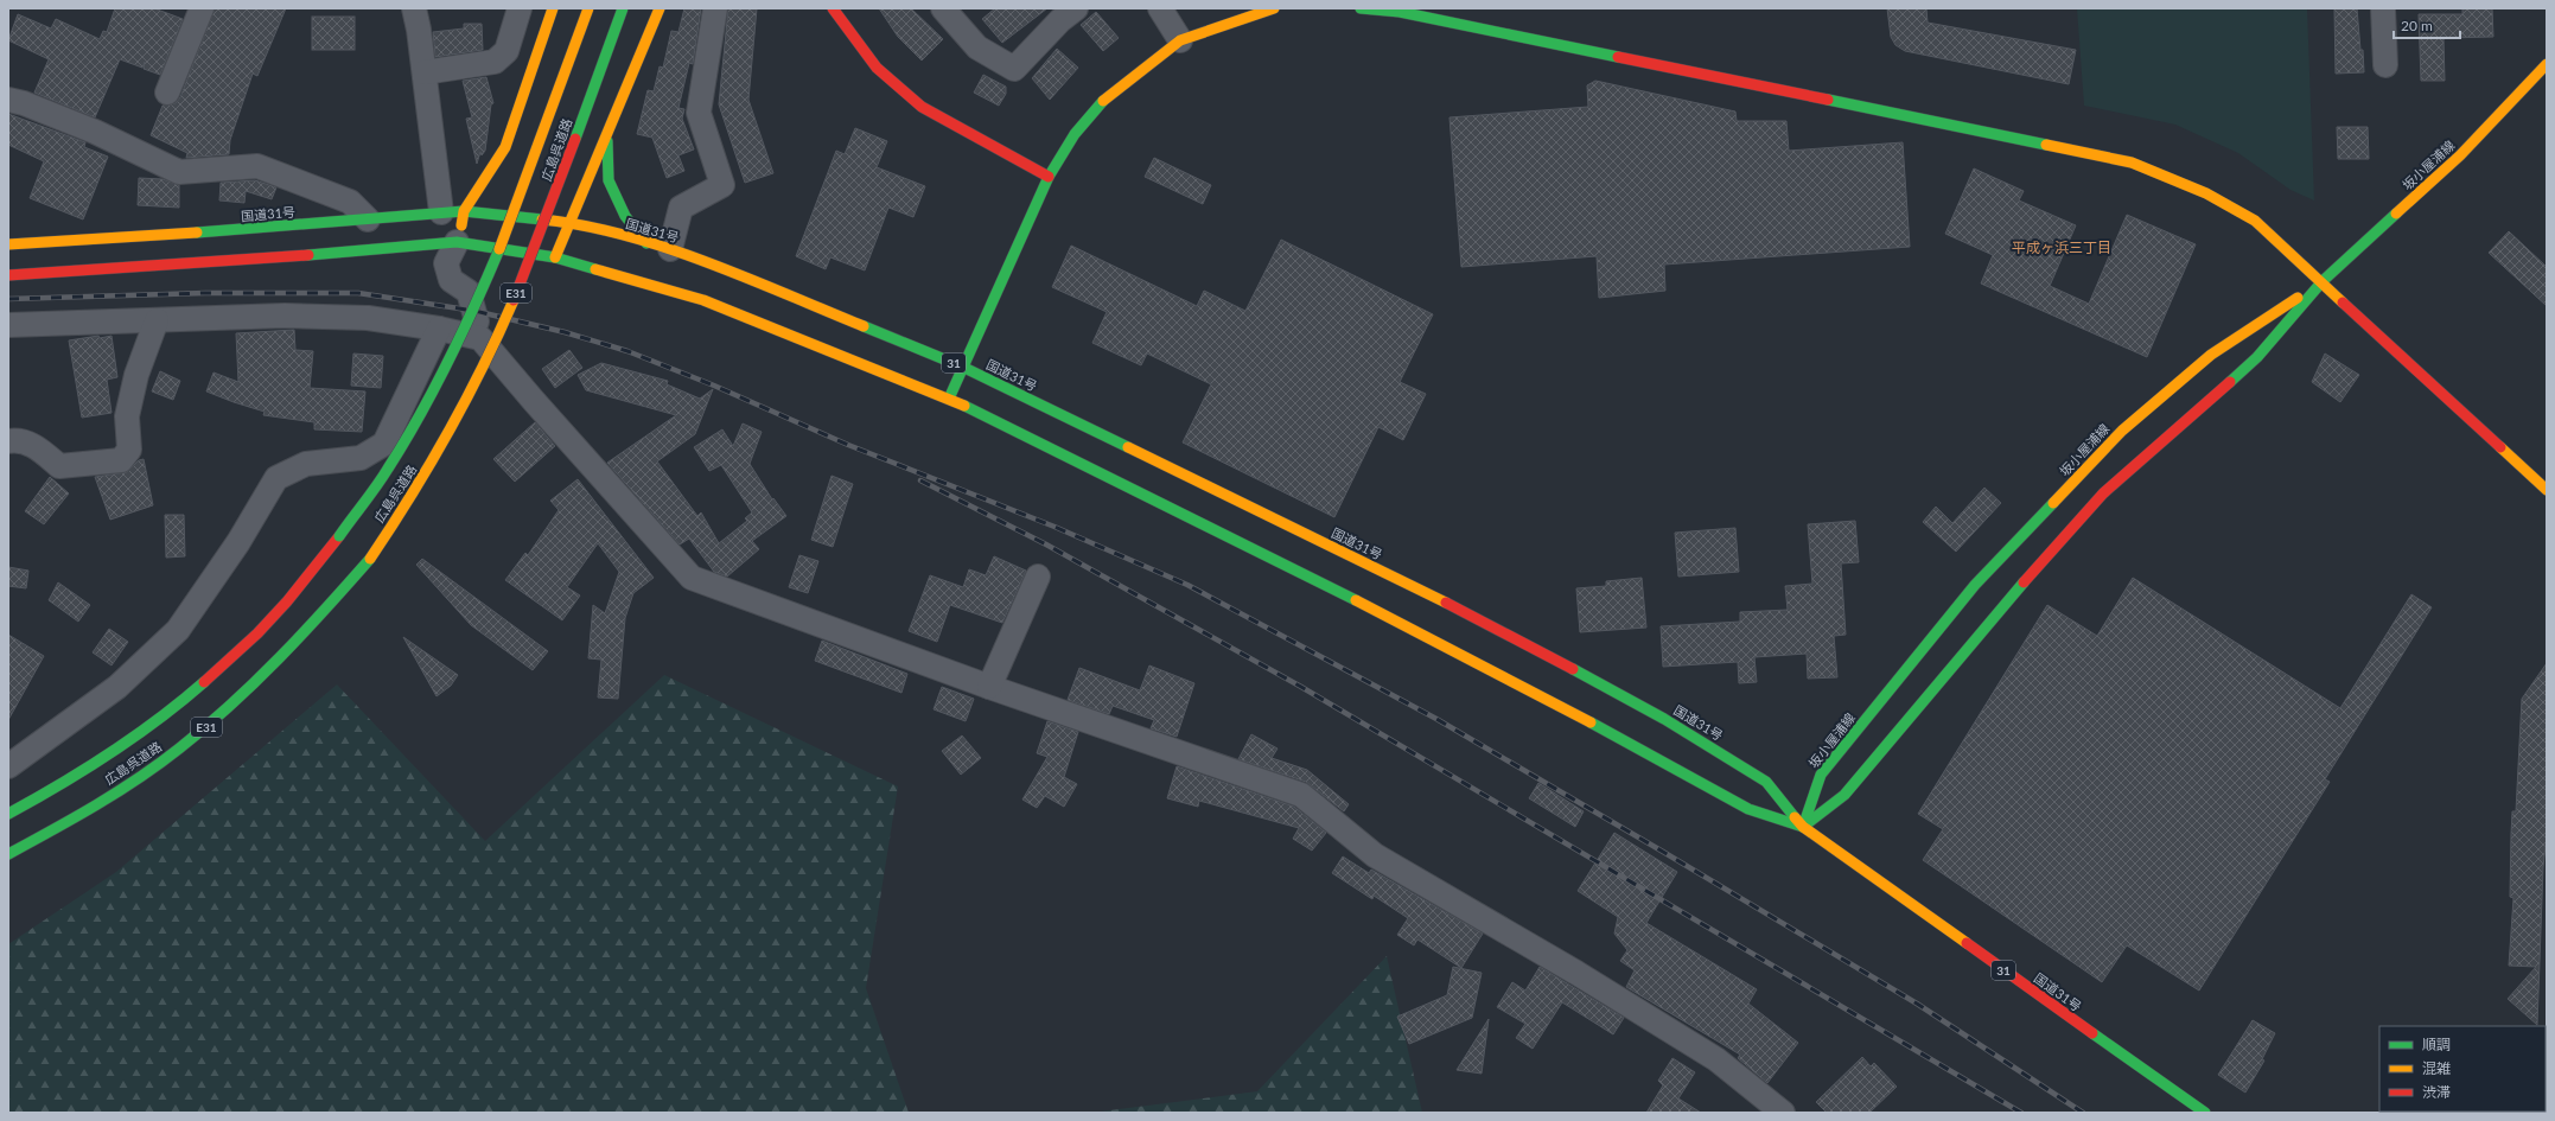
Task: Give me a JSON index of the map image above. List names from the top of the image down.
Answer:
{
  "streets": {
    "main road": [
      "広島呉道路",
      "坂小屋浦線",
      "国道31号",
      "E31",
      "31"
    ]
  },
  "crossings": [
    ["坂小屋浦線", "国道31号"]
  ],
  "districts": ["平成ヶ浜三丁目"],
  "legend": ["順調", "混雑", "渋滞"],
  "scale_bar": "20 m"
}
